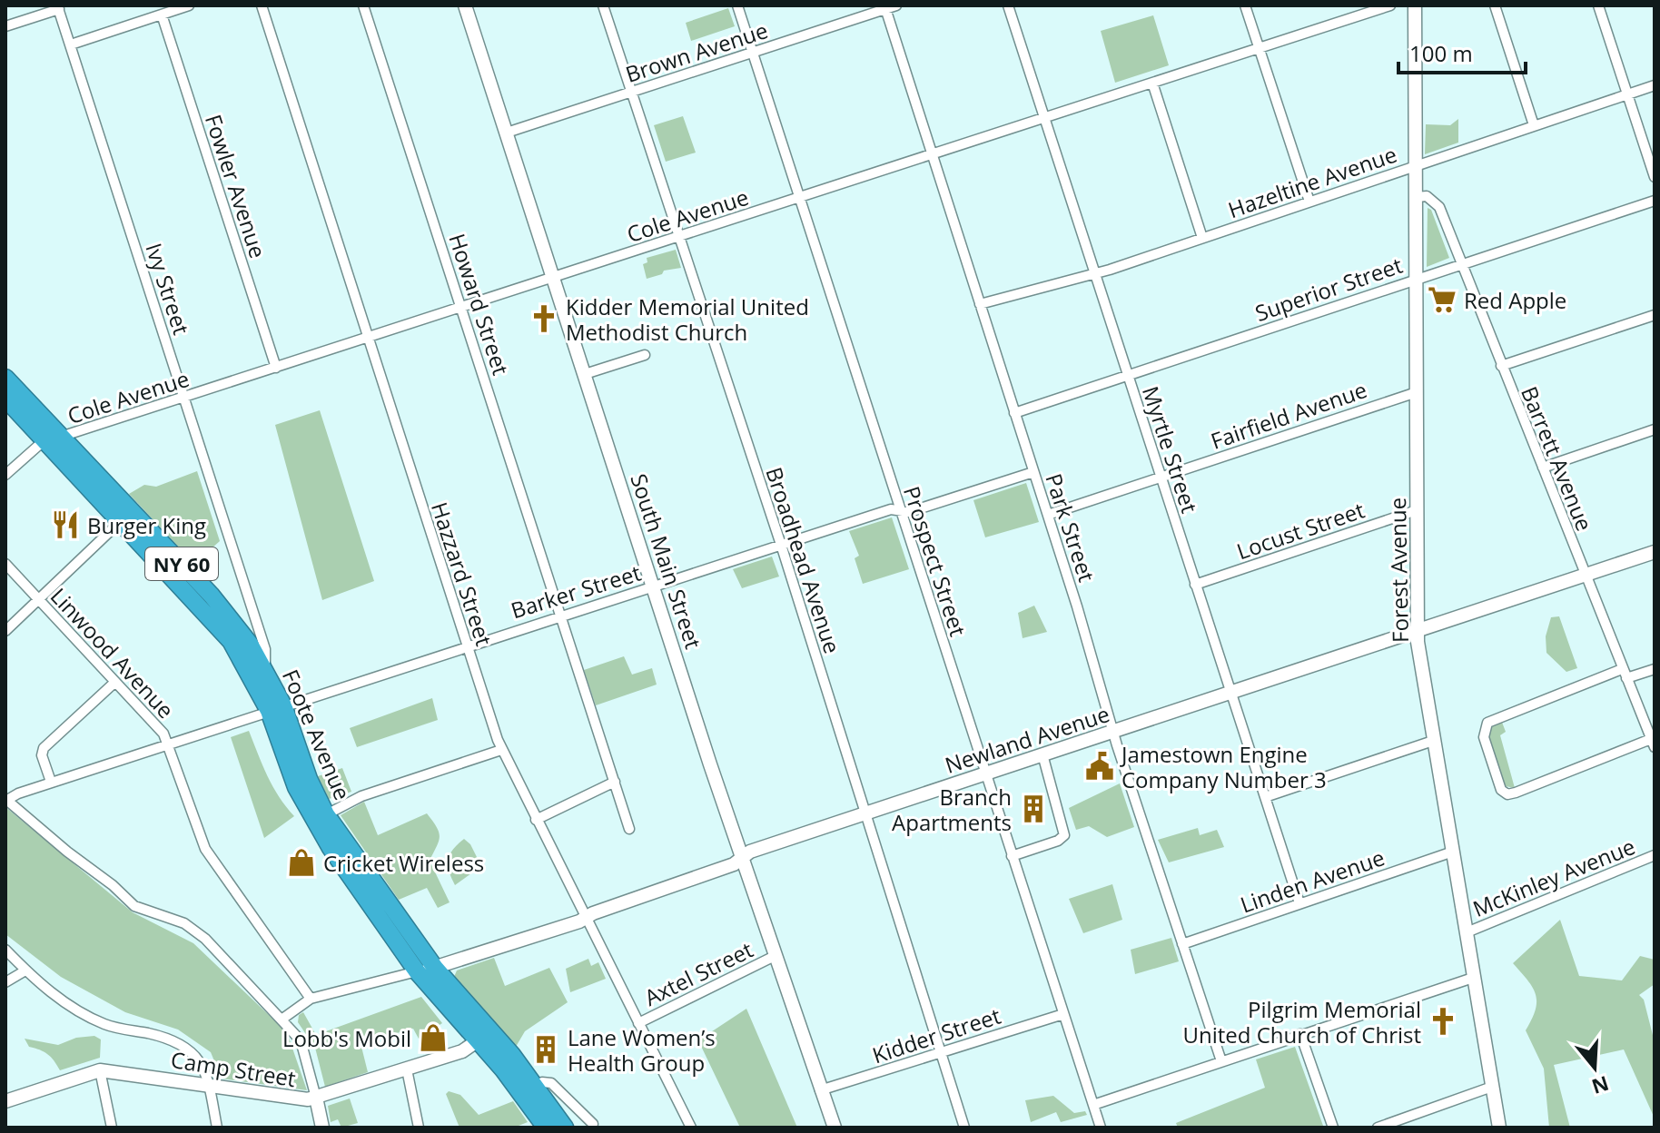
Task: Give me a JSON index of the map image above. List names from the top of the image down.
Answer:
{
  "streets": {
    "highway": ["NY 60", "Foote Avenue"],
    "street": [
      "Brown Avenue",
      "Hazeltine Avenue",
      "Fowler Avenue",
      "Cole Avenue",
      "Ivy Street",
      "Superior Street",
      "Howard Street",
      "Fairfield Avenue",
      "Myrtle Street",
      "Barrett Avenue",
      "Park Street",
      "Locust Street",
      "Broadhead Avenue",
      "South Main Street",
      "Prospect Street",
      "Forest Avenue",
      "Hazzard Street",
      "Barker Street",
      "Linwood Avenue",
      "Newland Avenue",
      "McKinley Avenue",
      "Linden Avenue",
      "Axtel Street",
      "Kidder Street",
      "Camp Street"
    ]
  },
  "crossings": [
    ["Brown Avenue", "Park Street"],
    ["Brown Avenue", "Broadhead Avenue"],
    ["Brown Avenue", "South Main Street"],
    ["Brown Avenue", "Prospect Street"],
    ["Hazeltine Avenue", "Myrtle Street"],
    ["Hazeltine Avenue", "Park Street"],
    ["Hazeltine Avenue", "Forest Avenue"],
    ["Fowler Avenue", "Cole Avenue"],
    ["Cole Avenue", "Ivy Street"],
    ["Cole Avenue", "Howard Street"],
    ["Cole Avenue", "Myrtle Street"],
    ["Cole Avenue", "Park Street"],
    ["Cole Avenue", "Broadhead Avenue"],
    ["Cole Avenue", "South Main Street"],
    ["Cole Avenue", "Prospect Street"],
    ["Cole Avenue", "Hazzard Street"],
    ["Cole Avenue", "Foote Avenue"],
    ["Ivy Street", "Foote Avenue"],
    ["Superior Street", "Myrtle Street"],
    ["Superior Street", "Barrett Avenue"],
    ["Superior Street", "Park Street"],
    ["Superior Street", "Forest Avenue"],
    ["Howard Street", "Barker Street"],
    ["Fairfield Avenue", "Myrtle Street"],
    ["Fairfield Avenue", "Park Street"],
    ["Fairfield Avenue", "Forest Avenue"],
    ["Myrtle Street", "Locust Street"],
    ["Myrtle Street", "Newland Avenue"],
    ["Myrtle Street", "Linden Avenue"],
    ["Barrett Avenue", "Forest Avenue"],
    ["Barrett Avenue", "Newland Avenue"],
    ["Park Street", "Barker Street"],
    ["Park Street", "Newland Avenue"],
    ["Park Street", "Linden Avenue"],
    ["Locust Street", "Forest Avenue"],
    ["Broadhead Avenue", "Barker Street"],
    ["Broadhead Avenue", "Newland Avenue"],
    ["Broadhead Avenue", "Kidder Street"],
    ["South Main Street", "Barker Street"],
    ["South Main Street", "Newland Avenue"],
    ["South Main Street", "Axtel Street"],
    ["South Main Street", "Kidder Street"],
    ["Prospect Street", "Barker Street"],
    ["Prospect Street", "Newland Avenue"],
    ["Prospect Street", "Kidder Street"],
    ["Forest Avenue", "Newland Avenue"],
    ["Forest Avenue", "McKinley Avenue"],
    ["Forest Avenue", "Linden Avenue"],
    ["Hazzard Street", "Barker Street"],
    ["Hazzard Street", "Newland Avenue"],
    ["Hazzard Street", "Axtel Street"],
    ["Barker Street", "Linwood Avenue"],
    ["Barker Street", "Foote Avenue"],
    ["Foote Avenue", "Newland Avenue"],
    ["Foote Avenue", "Camp Street"]
  ],
  "places": {
    "supermarket": ["Red Apple"],
    "church": ["Kidder Memorial United Methodist Church", "Pilgrim Memorial United Church of Christ"],
    "restaurant": ["Burger King"],
    "public building": ["Jamestown Engine Company Number 3"],
    "building": ["Branch Apartments", "Lane Women’s Health Group"],
    "shop": ["Cricket Wireless", "Lobb's Mobil"]
  },
  "scale_bar": "100 m",
  "north": "bottom"
}
